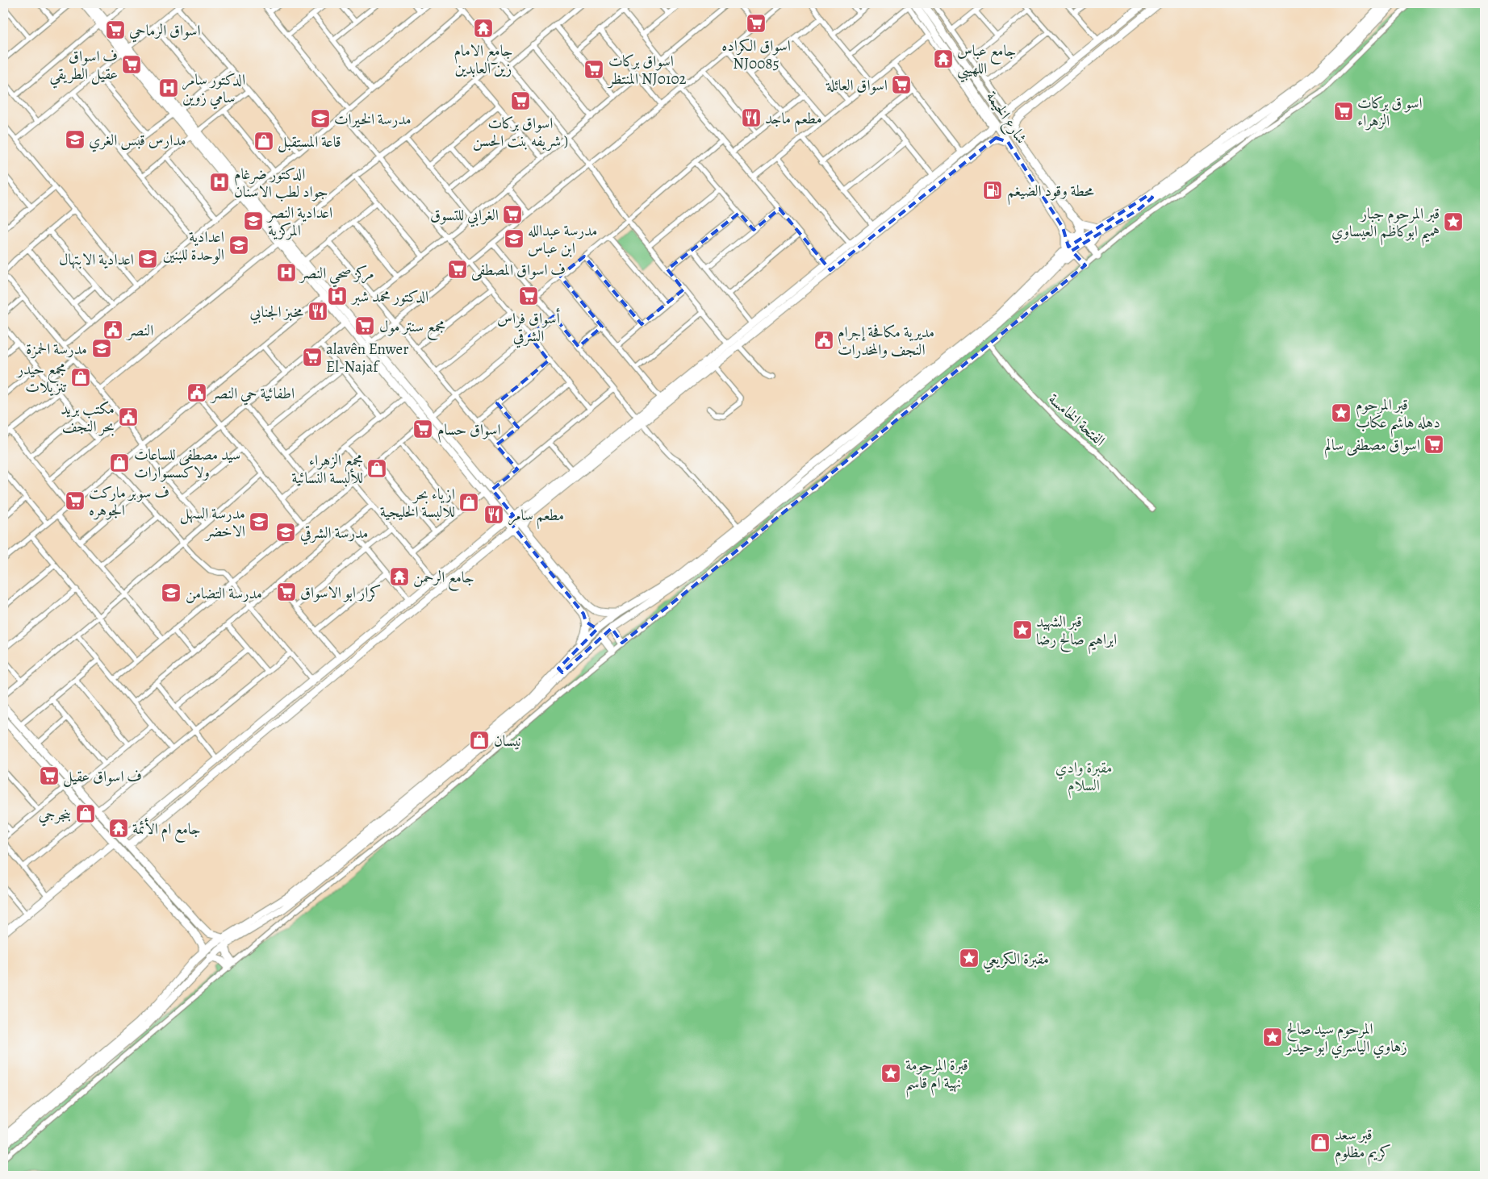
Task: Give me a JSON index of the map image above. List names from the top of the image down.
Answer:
{
  "streets": {
    "street": ["شارع الخيمة", "الفتحة الخامسة"]
  },
  "parks": ["مقبرة وادي السلام"],
  "places": {
    "supermarket": [
      "اسواق الكراده NJ0085",
      "اسواق الرماحي",
      "ف اسواق عقيل الطريقي",
      "اسواق بركات المنتظر NJ0102",
      "اسواق العائلة",
      "اسواق بركات شريفه بنت الحسن )",
      "اسو ق بركات الزهراء",
      "الغرابي للتسوق",
      "ف اسواق المصطفى",
      "أسواق فراس الشرقي",
      "مجمع سنتر مول",
      "alavên Enwer El-Najaf",
      "اسواق حسام",
      "اسواق مصطفى سالم",
      "ف سوبر ماركت الجوهره",
      "كرار ابو الاسواق",
      "ف اسواق عقيل"
    ],
    "temple": [
      "جامع الامام زين العابدين",
      "جامع عباس اللهيبي",
      "جامع الرحمن",
      "جامع ام الأئمة"
    ],
    "hospital": [
      "الدكتور سامر سامي زوين",
      "الدكتور ضرغام جواد لطب الاسنان",
      "مركز صحي النصر",
      "الدكتور محمد شبر"
    ],
    "restaurant": ["مطعم ماجد", "مخبز الجنابي", "مطعم سامر"],
    "school or university": [
      "مدرسة الخيرات",
      "مدارس قبس الغري",
      "اعدادية النصر المركزية",
      "مدرسة عبدالله ابن عباس",
      "اعدادية الوحدة للبنين",
      "اعدادية الابتهال",
      "مدرسة الحمزة",
      "مدرسة السهل الاخضر",
      "مدرسة الشرقي",
      "مدرسة التضامن"
    ],
    "shop": [
      "قاعة المستقبل",
      "مجمع حيدر تنزيلات",
      "سيد مصطفى للساعات ولاكسسوارات",
      "مجمع الزهراء للألبسة النسائية",
      "ازياء بحر للالبسة الخليجية",
      "نيسان",
      "بنجرجي",
      "قبر سعد كريم مظلوم"
    ],
    "fuel station": ["محطة وقود الضيغم"],
    "place": [
      "قبر المرحوم جبار هميم ابوكاظم العيساوي",
      "قبر المرحوم دهله هاشم عكاب",
      "قبر الشهيد ابراهيم صالح رضا",
      "مقبرة الكريعي",
      "المرحوم سيد صالح زهاوي الياسري ابو حيدر",
      "قبرة المرحومة نهية ام قاسم"
    ],
    "public building": [
      "النصر",
      "مديرية مكافحة إجرام النجف والمخدرات",
      "اطفائية حي النصر",
      "مكتب بريد بحر النجف"
    ]
  }
}
